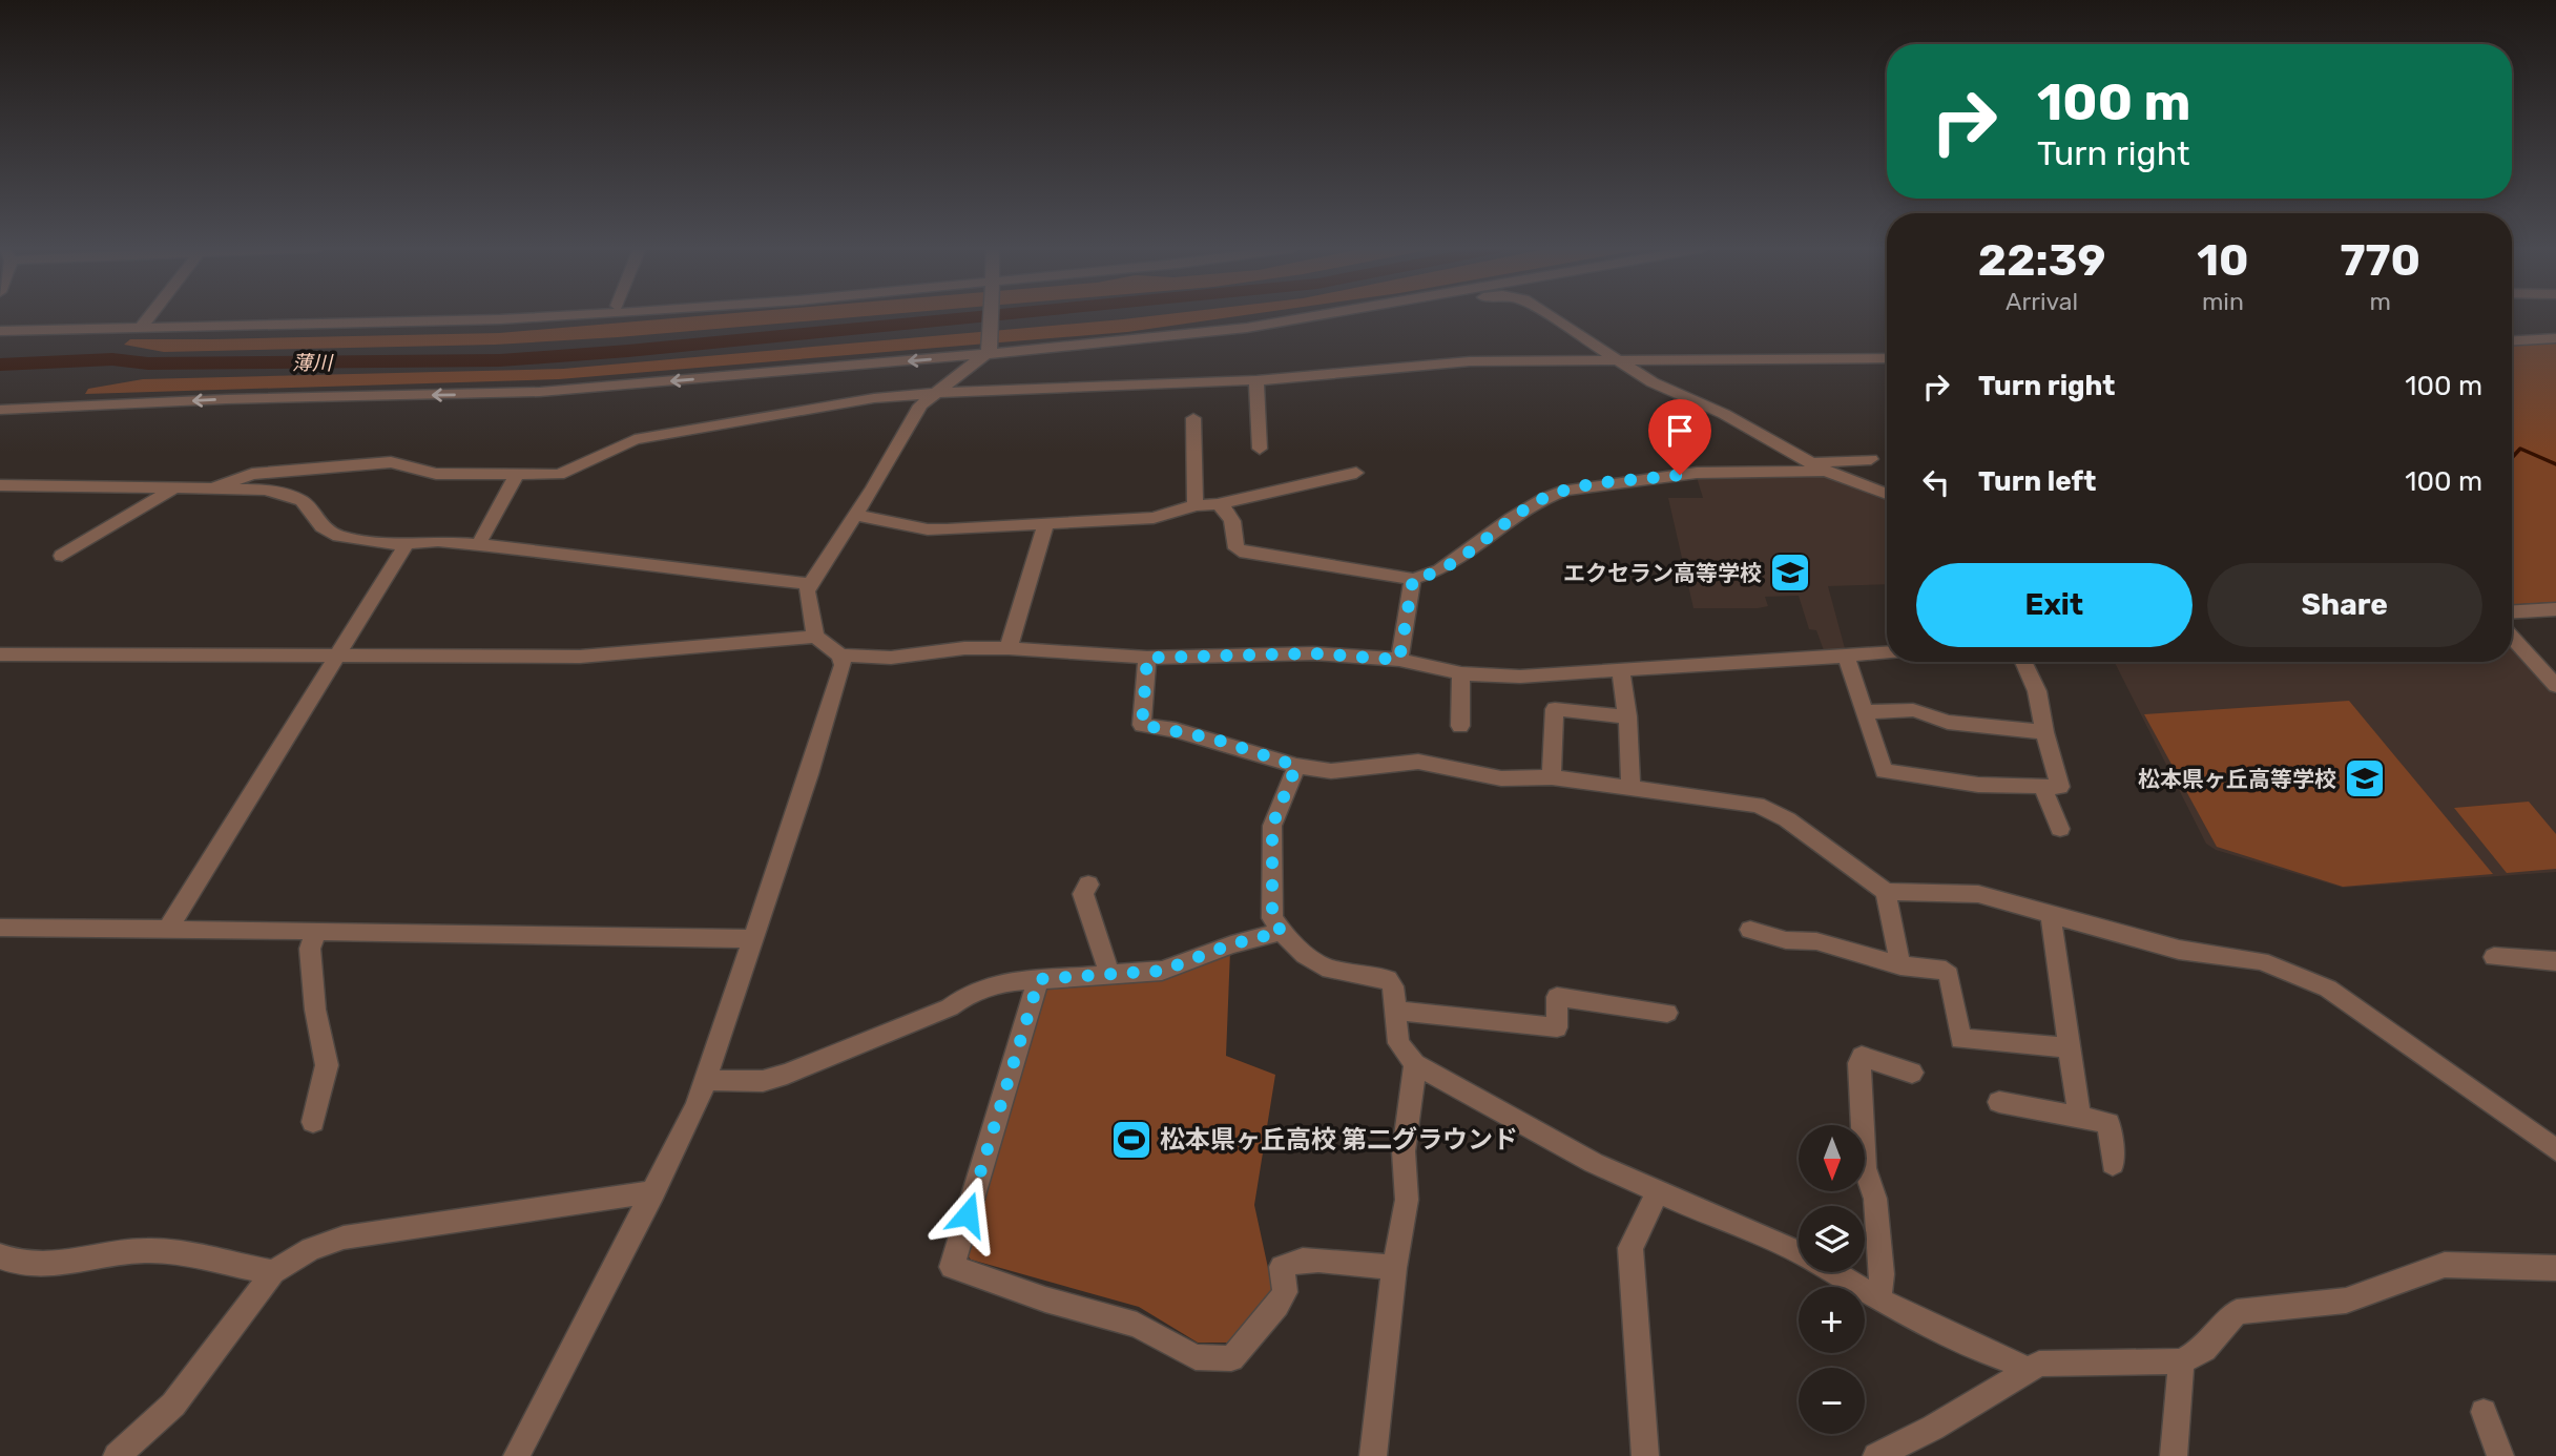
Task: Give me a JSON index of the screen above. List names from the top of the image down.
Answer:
{
  "water": ["薄川"],
  "places": {
    "school or university": ["エクセラン高等学校", "松本県ヶ丘高等学校"],
    "sports": ["松本県ヶ丘高校 第二グラウンド"]
  },
  "north": "bottom",
  "page": {
    "turn": ["100 m", "Turn right"],
    "eta": [
      "22:39",
      "Arrival",
      "10",
      "min",
      "770",
      "m"
    ],
    "list": [
      {
        "name": "Turn right",
        "value": "100 m"
      },
      {
        "name": "Turn left",
        "value": "100 m"
      }
    ],
    "buttons": ["Exit", "Share"],
    "map_buttons": ["+", "−"]
  }
}
